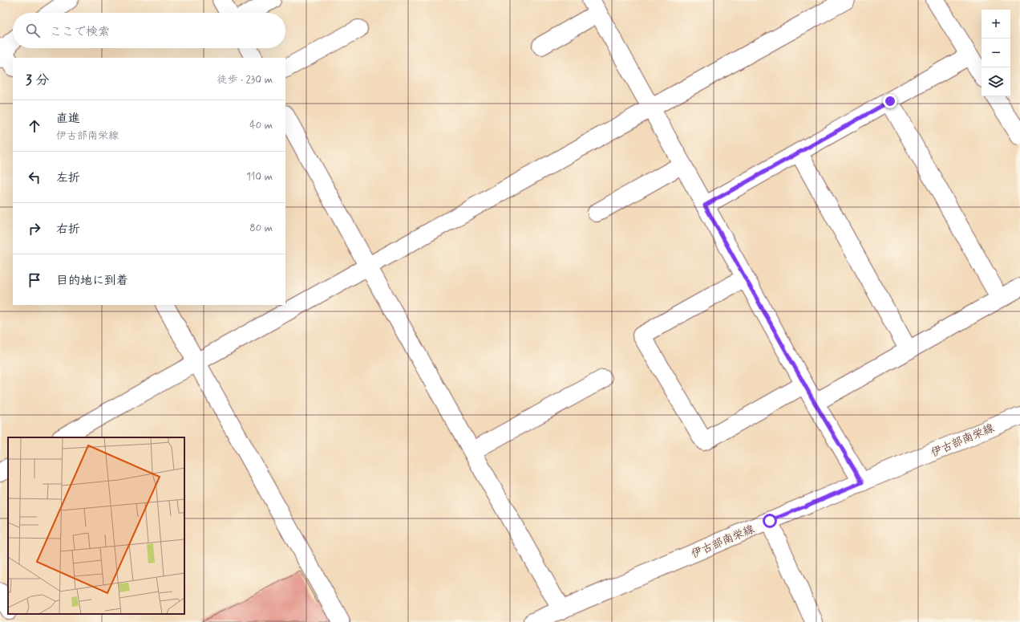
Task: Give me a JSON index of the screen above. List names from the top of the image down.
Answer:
{
  "streets": {
    "street": ["伊古部南栄線"]
  },
  "page": {
    "map_buttons": ["+", "−"],
    "search": "ここで検索",
    "heading": ["3 分", "徒歩 · 230 m"],
    "list": [
      ["直進", "伊古部南栄線", "40 m"],
      ["左折", "110 m"],
      ["右折", "80 m"],
      "目的地に到着"
    ]
  }
}
